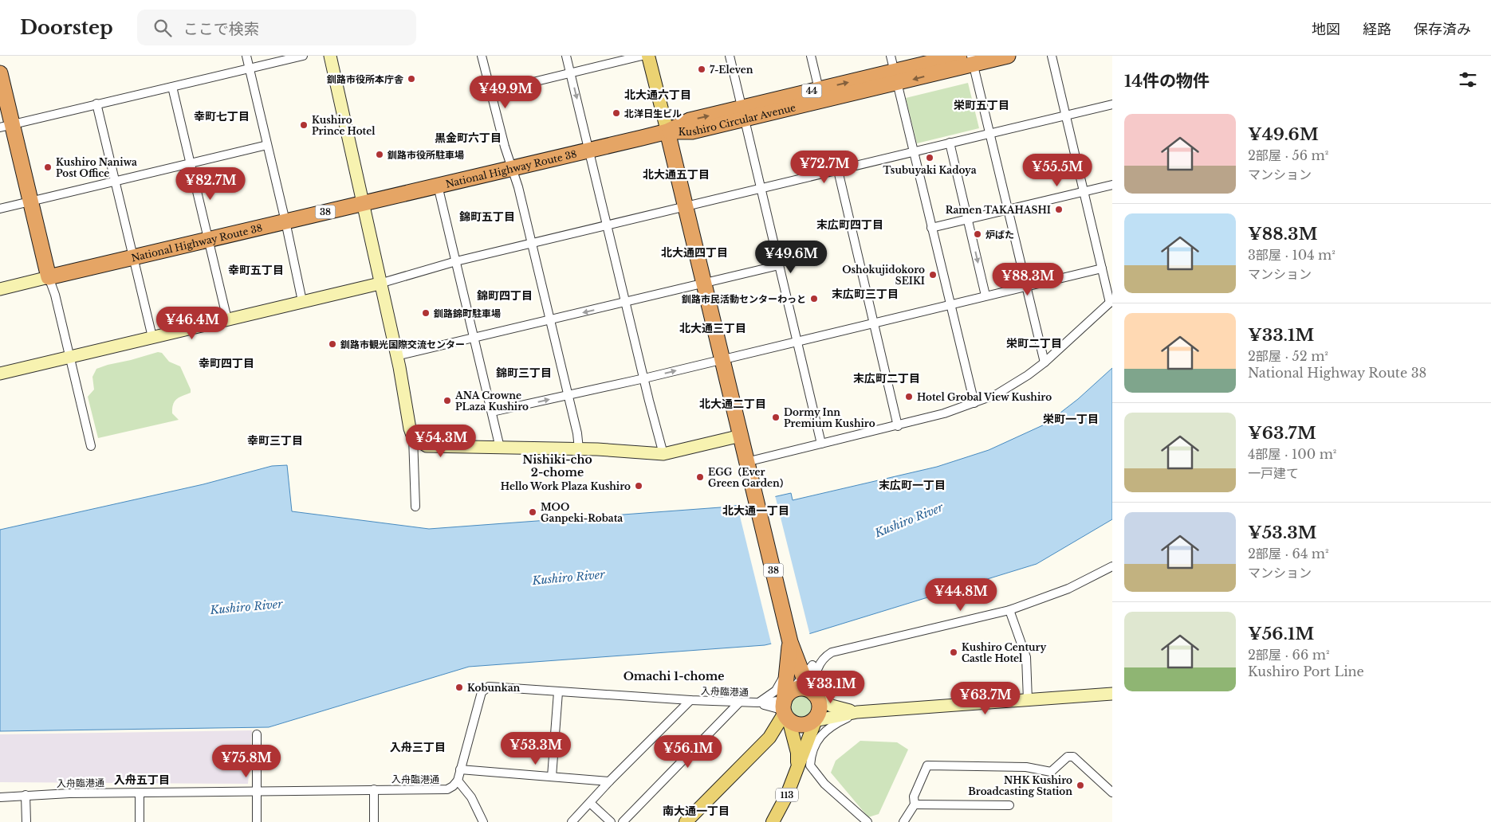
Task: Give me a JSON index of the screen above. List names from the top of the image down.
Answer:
{
  "streets": {
    "highway": [
      "44",
      "Kushiro Circular Avenue",
      "National Highway Route 38",
      "38"
    ],
    "main road": ["113"],
    "street": ["入舟臨港通"]
  },
  "crossings": [
    ["Kushiro Circular Avenue", "National Highway Route 38"],
    ["Kushiro Circular Avenue", "38"],
    ["National Highway Route 38", "38"],
    ["38", "113"]
  ],
  "districts": [
    "北大通六丁目",
    "栄町五丁目",
    "幸町七丁目",
    "黒金町六丁目",
    "北大通五丁目",
    "錦町五丁目",
    "末広町四丁目",
    "北大通四丁目",
    "幸町五丁目",
    "末広町三丁目",
    "錦町四丁目",
    "北大通三丁目",
    "栄町二丁目",
    "幸町四丁目",
    "錦町三丁目",
    "末広町二丁目",
    "北大通二丁目",
    "栄町一丁目",
    "幸町三丁目",
    "Nishiki-cho 2-chome",
    "末広町一丁目",
    "北大通一丁目",
    "Omachi 1-chome",
    "入舟三丁目",
    "入舟五丁目",
    "南大通一丁目"
  ],
  "water": ["Kushiro River"],
  "places": [
    "7-Eleven",
    "釧路市役所本庁舎",
    "北洋日生ビル",
    "Kushiro Prince Hotel",
    "釧路市役所駐車場",
    "Tsubuyaki Kadoya",
    "Kushiro Naniwa Post Office",
    "Ramen TAKAHASHI",
    "炉ばた",
    "Oshokujidokoro SEIKI",
    "釧路市民活動センターわっと",
    "釧路錦町駐車場",
    "釧路市観光国際交流センター",
    "Hotel Grobal View Kushiro",
    "ANA Crowne PLaza Kushiro",
    "Dormy Inn Premium Kushiro",
    "EGG（Ever Green Garden）",
    "Hello Work Plaza Kushiro",
    "MOO Ganpeki-Robata",
    "Kushiro Century Castle Hotel",
    "Kobunkan",
    "NHK Kushiro Broadcasting Station"
  ],
  "page": {
    "header": "Doorstep",
    "search": "ここで検索",
    "nav": ["地図", "経路", "保存済み"],
    "heading": "14件の物件",
    "price": [
      "¥49.9M",
      "¥72.7M",
      "¥55.5M",
      "¥82.7M",
      "¥49.6M",
      "¥88.3M",
      "¥46.4M",
      "¥54.3M",
      "¥44.8M",
      "¥33.1M",
      "¥63.7M",
      "¥53.3M",
      "¥56.1M",
      "¥75.8M"
    ],
    "list": [
      {
        "name": "¥49.6M",
        "note": "2部屋 · 56 m² · マンション"
      },
      {
        "name": "¥88.3M",
        "note": "3部屋 · 104 m² · マンション"
      },
      {
        "name": "¥33.1M",
        "note": "2部屋 · 52 m² · National Highway Route 38"
      },
      {
        "name": "¥63.7M",
        "note": "4部屋 · 100 m² · 一戸建て"
      },
      {
        "name": "¥53.3M",
        "note": "2部屋 · 64 m² · マンション"
      },
      {
        "name": "¥56.1M",
        "note": "2部屋 · 66 m² · Kushiro Port Line"
      }
    ]
  }
}
